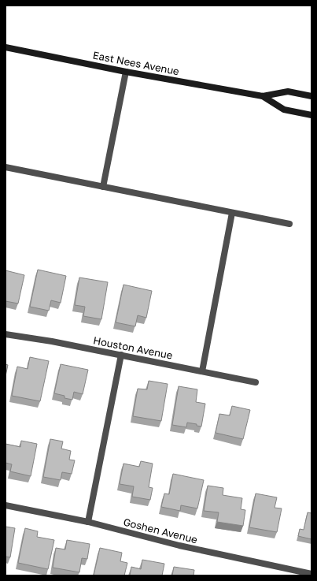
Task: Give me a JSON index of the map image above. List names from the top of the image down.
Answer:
{
  "streets": {
    "main road": ["East Nees Avenue"],
    "street": ["Houston Avenue", "Goshen Avenue"]
  }
}
